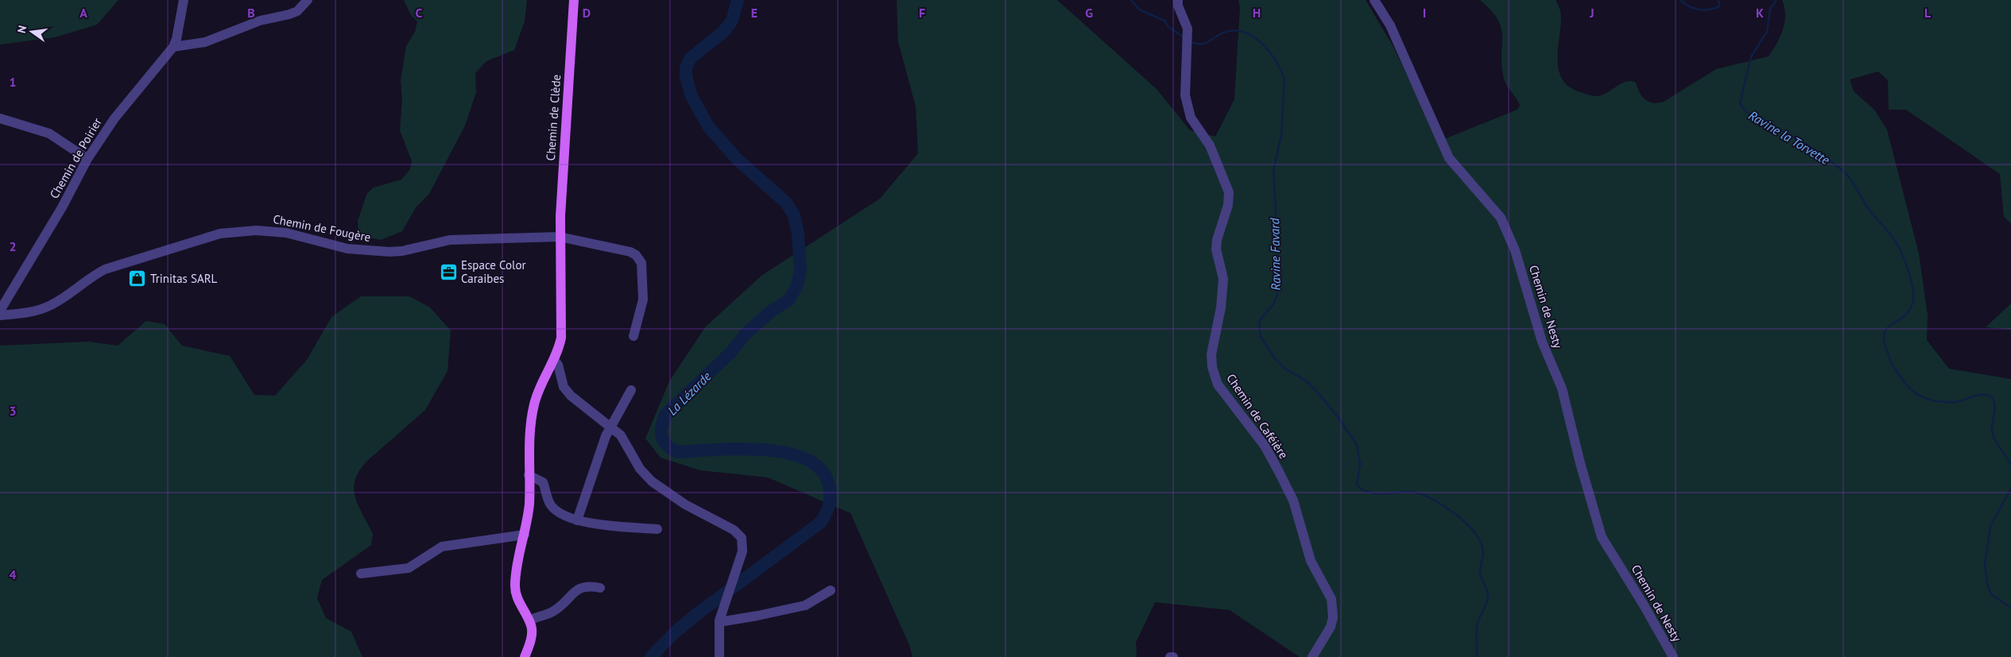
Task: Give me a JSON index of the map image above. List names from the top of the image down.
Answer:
{
  "streets": {
    "main road": ["Chemin de Clède"],
    "street": [
      "Chemin de Poirier",
      "Chemin de Fougère",
      "Chemin de Nesty",
      "Chemin de Caféière"
    ]
  },
  "crossings": [
    ["Chemin de Clède", "Chemin de Fougère"]
  ],
  "water": ["Ravine la Torvette", "Ravine Favard", "La Lézarde"],
  "places": {
    "office": ["Espace Color Caraibes"],
    "shop": ["Trinitas SARL"]
  },
  "north": "left",
  "grid": {
    "columns": [
      "A",
      "B",
      "C",
      "D",
      "E",
      "F",
      "G",
      "H",
      "I",
      "J",
      "K",
      "L"
    ],
    "rows": [
      "1",
      "2",
      "3",
      "4"
    ]
  }
}
